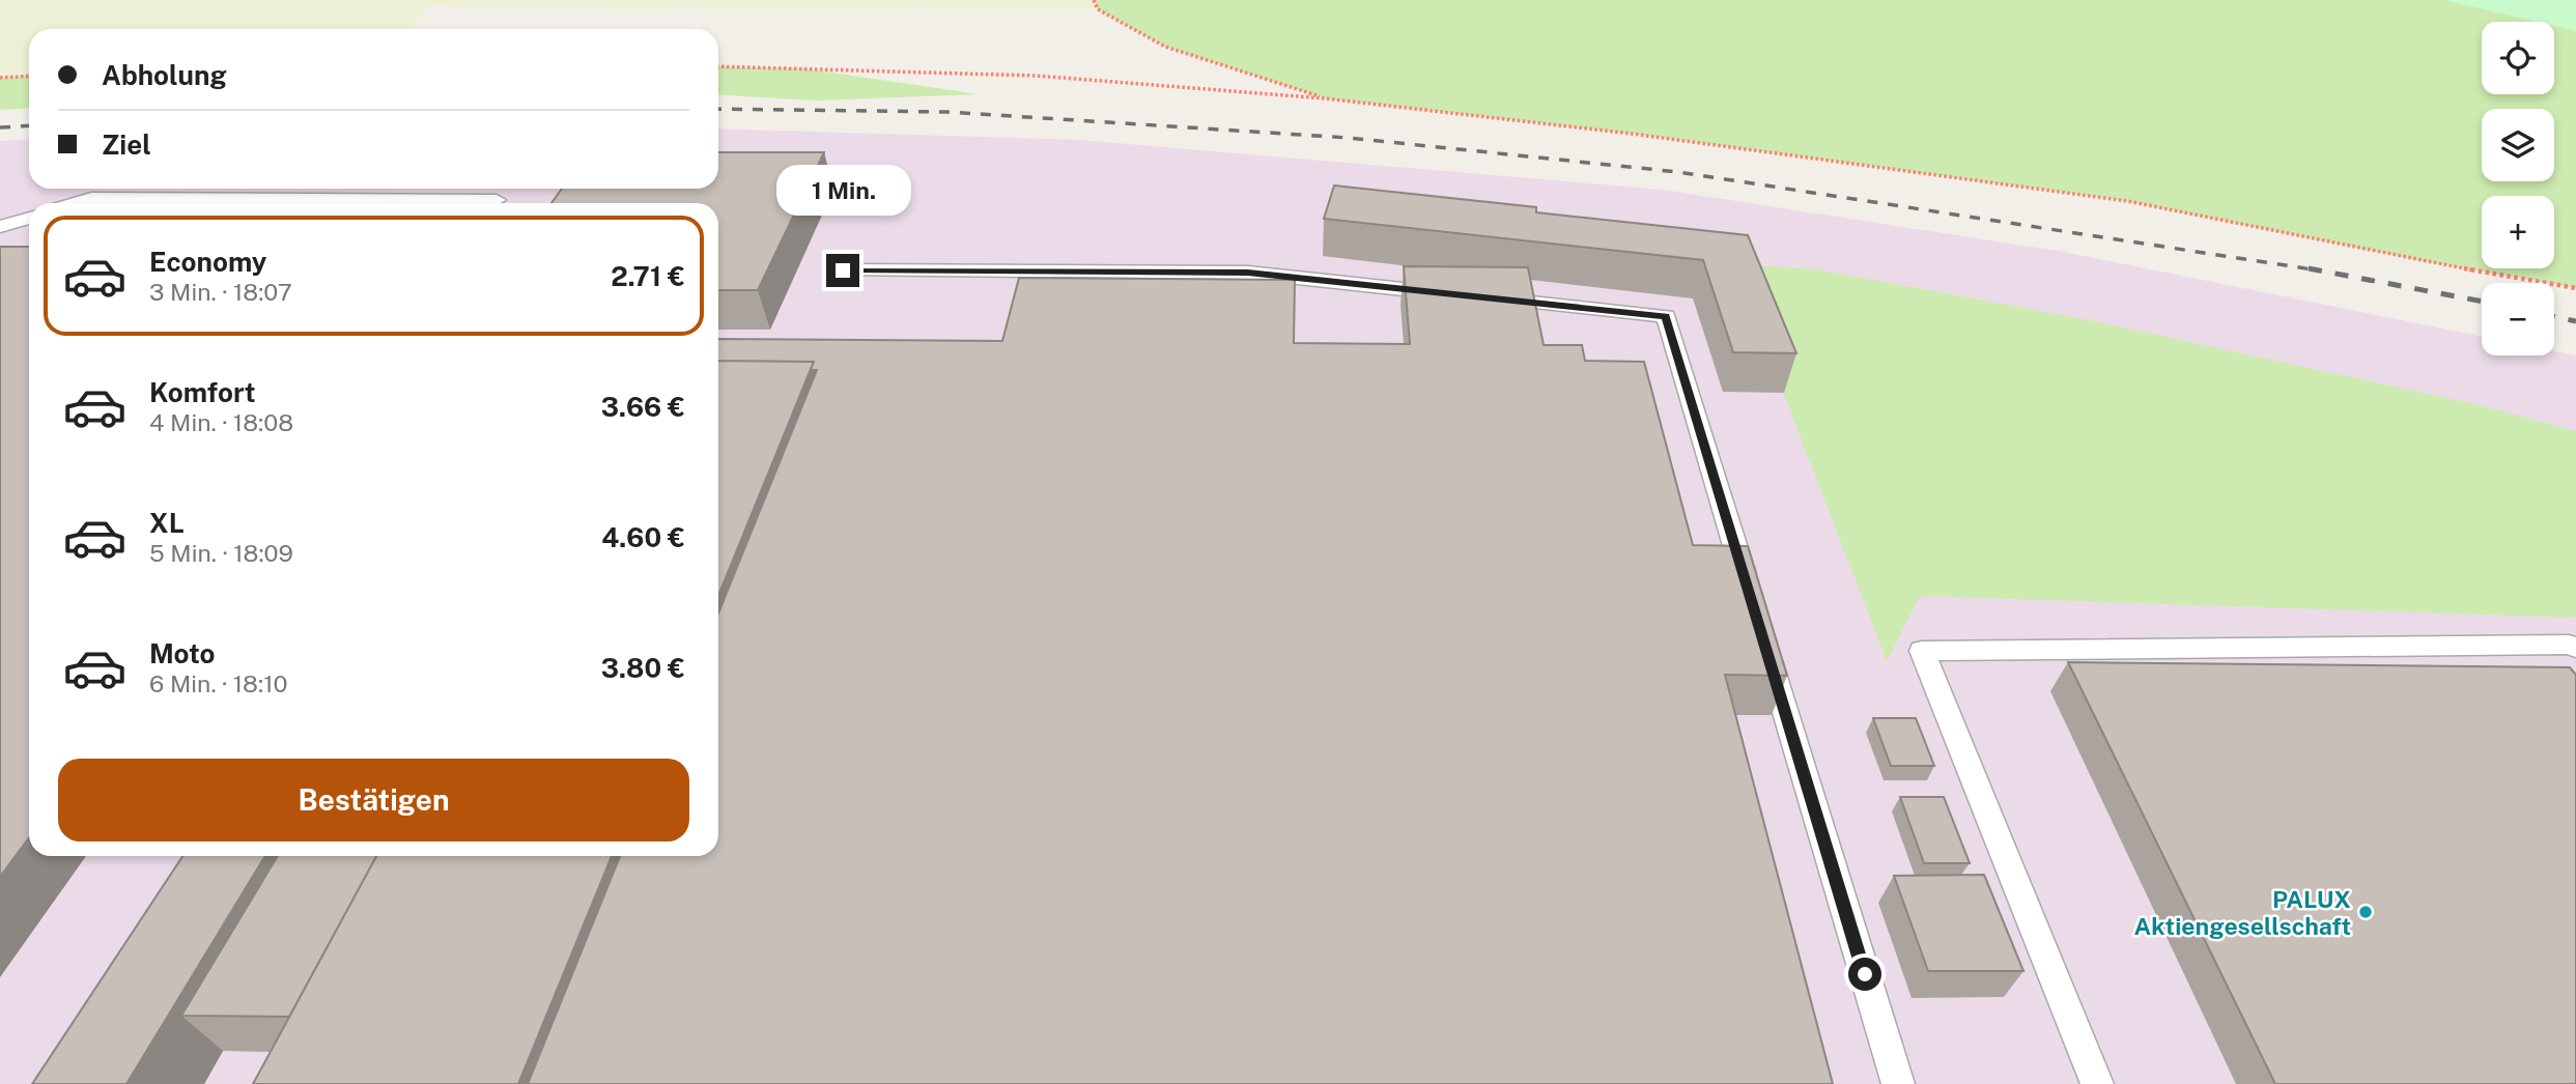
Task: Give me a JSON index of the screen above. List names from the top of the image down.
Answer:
{
  "places": ["PALUX Aktiengesellschaft"],
  "page": {
    "map_buttons": ["+", "−"],
    "banner": ["Abholung", "Ziel"],
    "bubble": "1 Min.",
    "list": [
      {
        "name": "Economy",
        "note": "3 Min. · 18:07",
        "value": "2.71 €"
      },
      {
        "name": "Komfort",
        "note": "4 Min. · 18:08",
        "value": "3.66 €"
      },
      {
        "name": "XL",
        "note": "5 Min. · 18:09",
        "value": "4.60 €"
      },
      {
        "name": "Moto",
        "note": "6 Min. · 18:10",
        "value": "3.80 €"
      }
    ],
    "buttons": "Bestätigen"
  }
}
